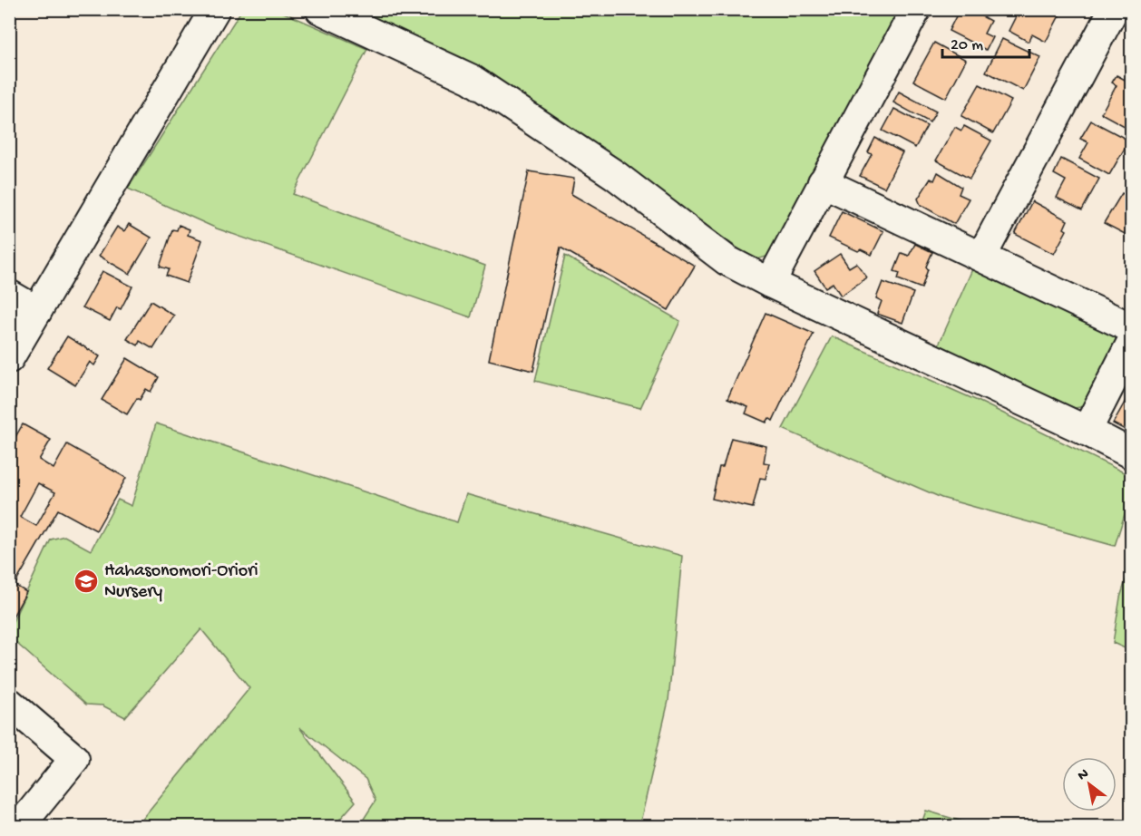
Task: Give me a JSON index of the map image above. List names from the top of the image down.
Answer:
{
  "places": {
    "school or university": ["Hahasonomori-Oriori Nursery"]
  },
  "scale_bar": "20 m",
  "north": "top left"
}
